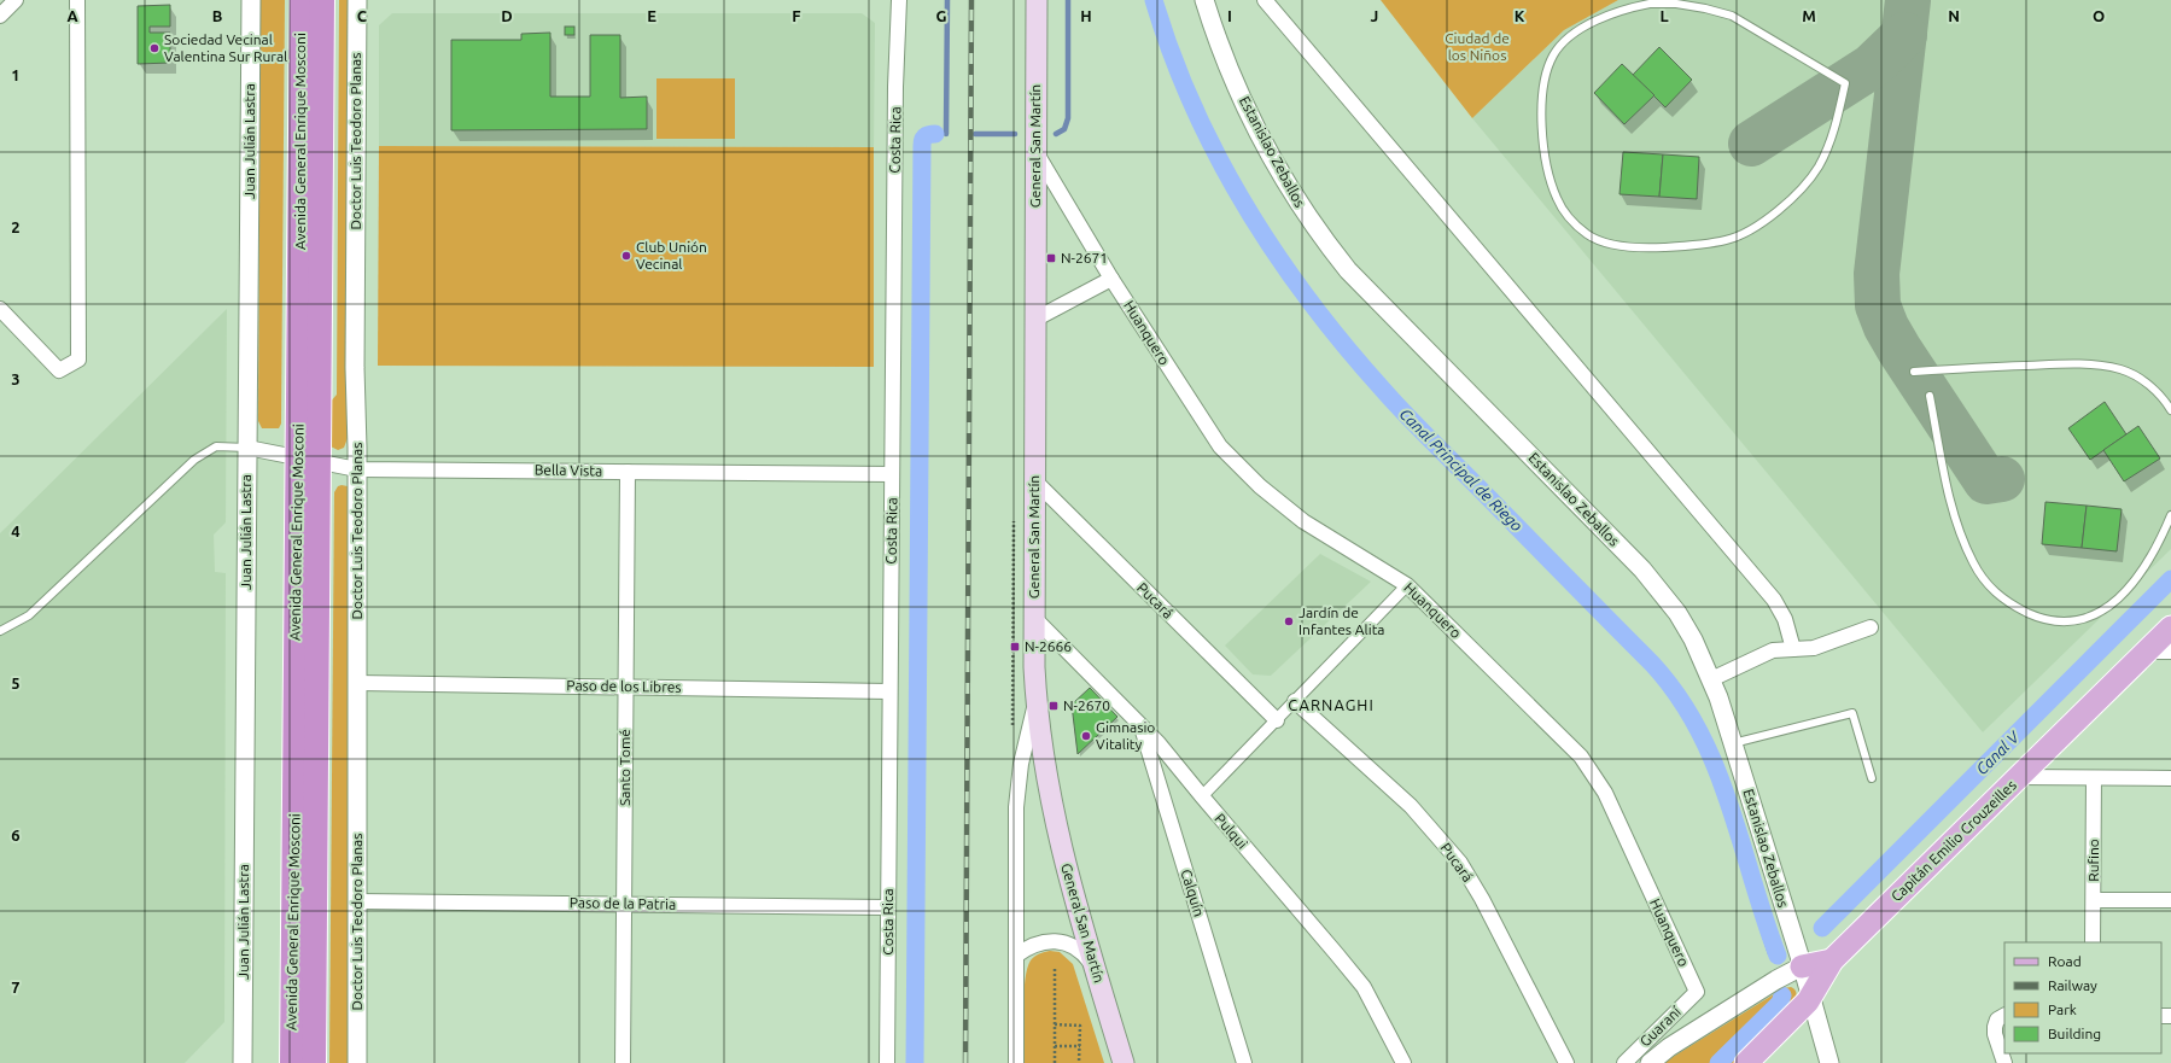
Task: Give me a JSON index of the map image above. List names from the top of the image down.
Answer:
{
  "streets": {
    "highway": ["Avenida General Enrique Mosconi"],
    "main road": ["General San Martín", "Capitán Emilio Crouzeilles"],
    "street": [
      "Costa Rica",
      "Juan Julián Lastra",
      "Doctor Luis Teodoro Planas",
      "Estanislao Zeballos",
      "Huanquero",
      "Bella Vista",
      "Pucará",
      "Paso de los Libres",
      "Santo Tomé",
      "Pulqui",
      "Rufino",
      "Calquín",
      "Paso de la Patria",
      "Guaraní"
    ]
  },
  "crossings": [
    ["Costa Rica", "Bella Vista"],
    ["Costa Rica", "Paso de los Libres"],
    ["Costa Rica", "Paso de la Patria"],
    ["Juan Julián Lastra", "Bella Vista"],
    ["Avenida General Enrique Mosconi", "Bella Vista"],
    ["Doctor Luis Teodoro Planas", "Bella Vista"],
    ["Doctor Luis Teodoro Planas", "Paso de los Libres"],
    ["Doctor Luis Teodoro Planas", "Paso de la Patria"],
    ["General San Martín", "Huanquero"],
    ["General San Martín", "Pucará"],
    ["General San Martín", "Pulqui"],
    ["Estanislao Zeballos", "Capitán Emilio Crouzeilles"],
    ["Huanquero", "Guaraní"],
    ["Bella Vista", "Santo Tomé"],
    ["Paso de los Libres", "Santo Tomé"],
    ["Santo Tomé", "Paso de la Patria"],
    ["Pulqui", "Calquín"]
  ],
  "districts": ["CARNAGHI"],
  "water": ["Canal Principal de Riego", "Canal V"],
  "parks": ["Ciudad de los Niños"],
  "places": {
    "other": [
      "Sociedad Vecinal Valentina Sur Rural",
      "Club Unión Vecinal",
      "Jardín de Infantes Alita",
      "Gimnasio Vitality"
    ],
    "transit": ["N-2671", "N-2666", "N-2670"]
  },
  "legend": [
    "Road",
    "Railway",
    "Park",
    "Building"
  ],
  "grid": {
    "columns": [
      "A",
      "B",
      "C",
      "D",
      "E",
      "F",
      "G",
      "H",
      "I",
      "J",
      "K",
      "L",
      "M",
      "N",
      "O"
    ],
    "rows": [
      "1",
      "2",
      "3",
      "4",
      "5",
      "6",
      "7"
    ]
  }
}
